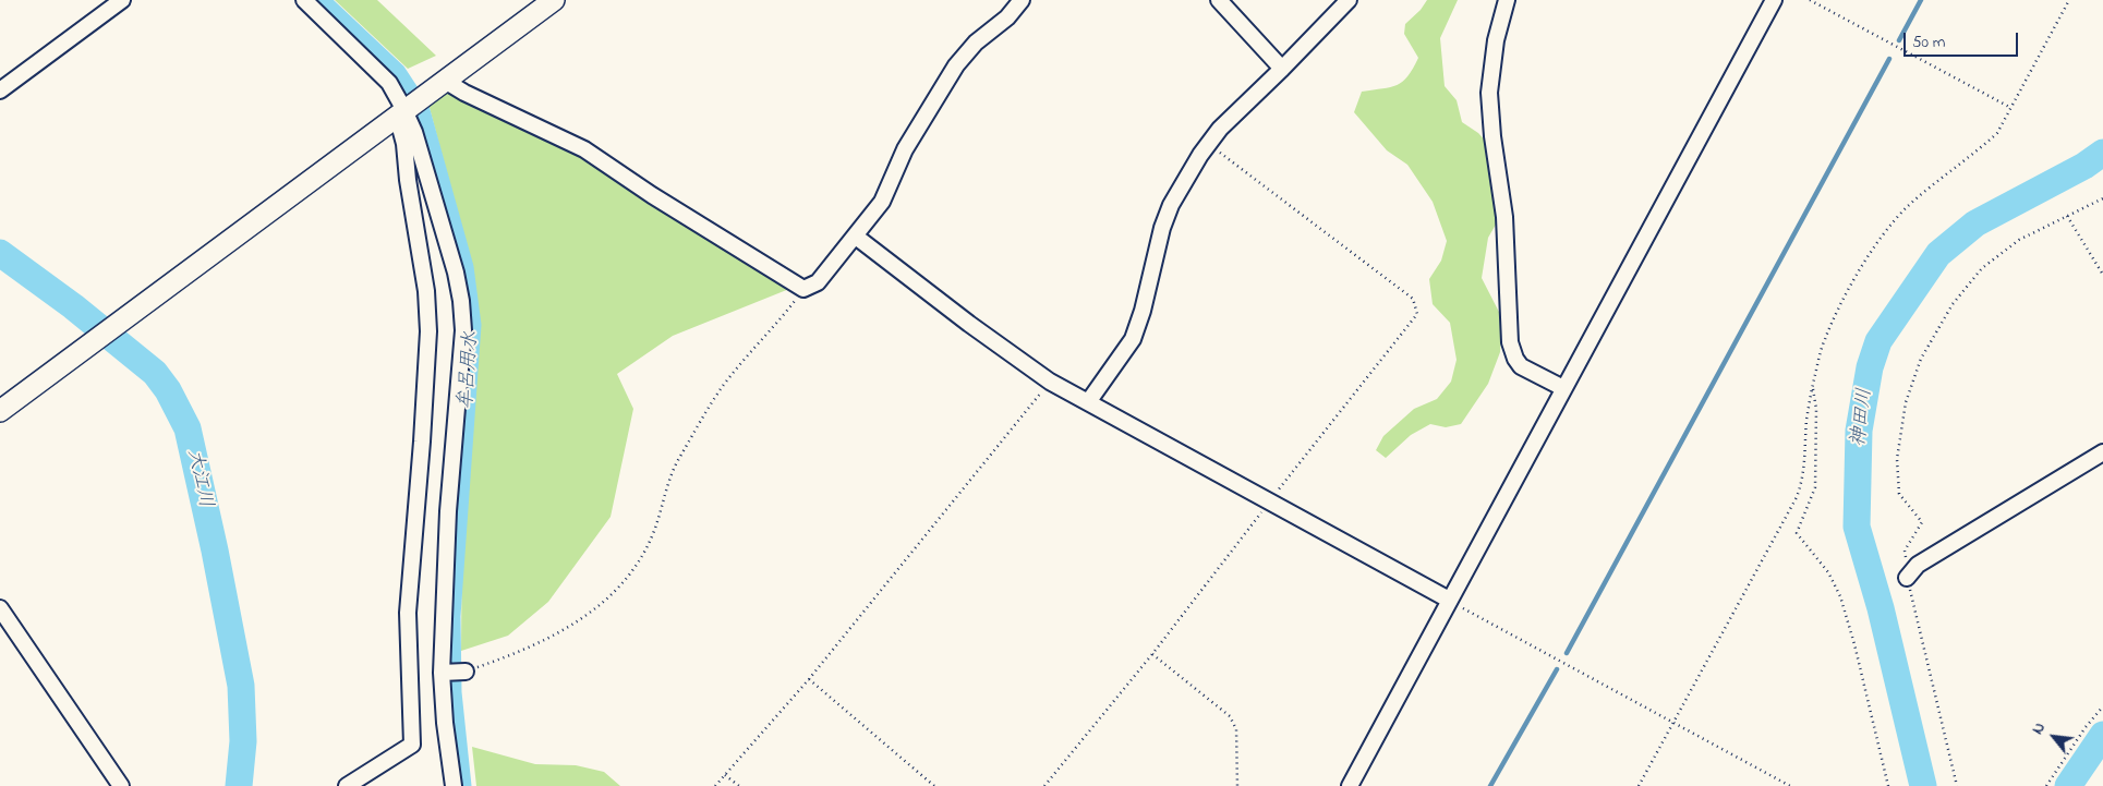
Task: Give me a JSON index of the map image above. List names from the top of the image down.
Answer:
{
  "water": ["牟呂用水", "神田川", "大江川"],
  "scale_bar": "50 m",
  "north": "top left"
}
